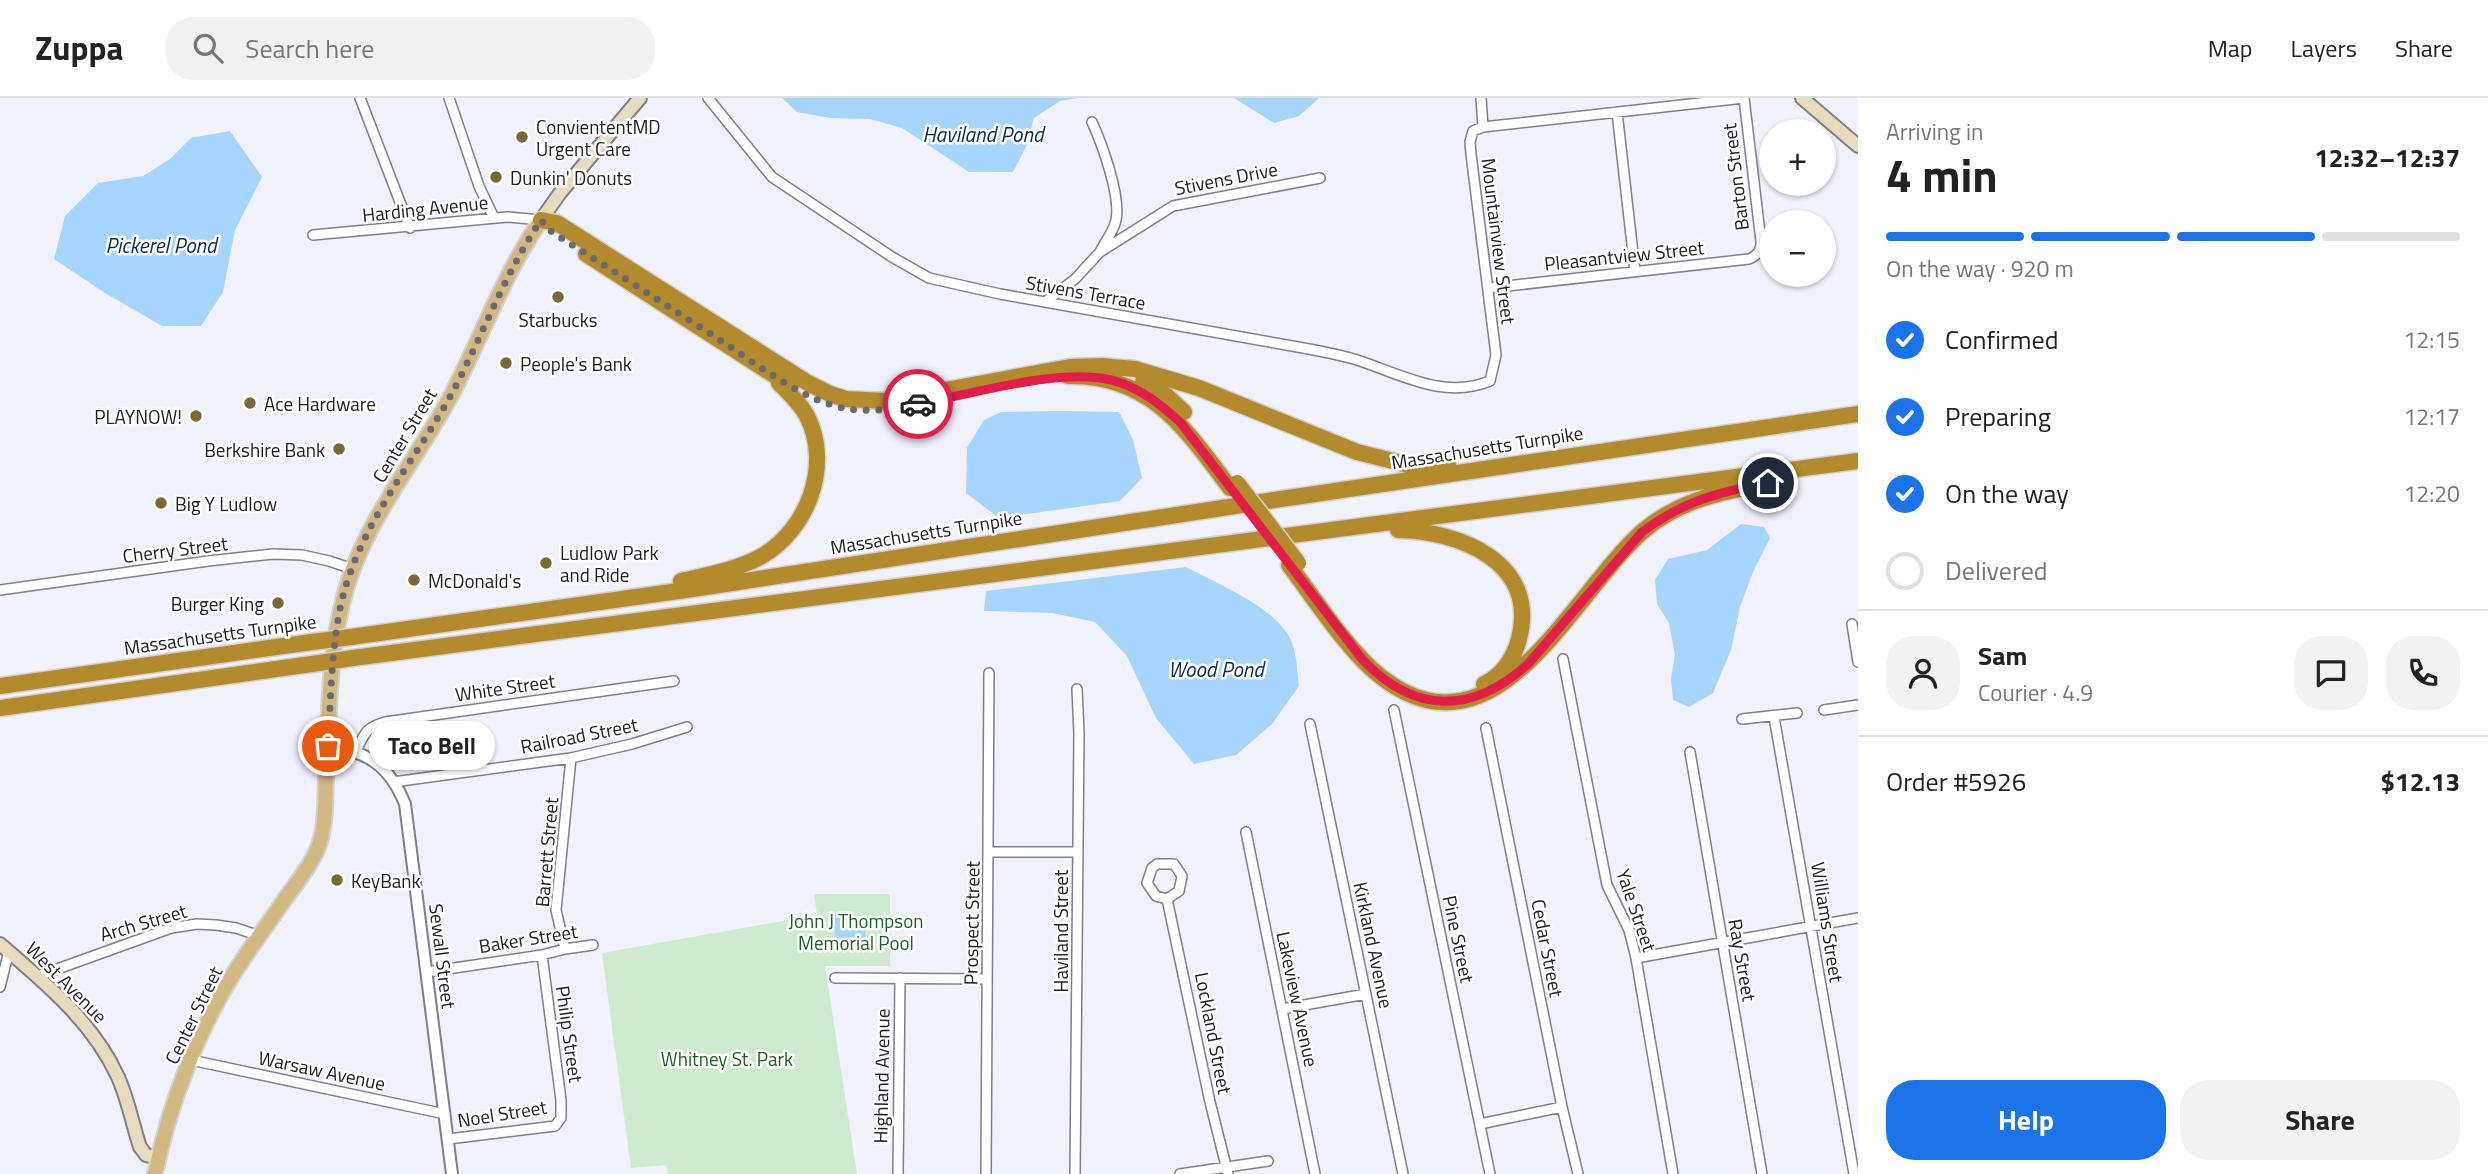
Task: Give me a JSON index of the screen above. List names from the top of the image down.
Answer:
{
  "streets": {
    "highway": ["Massachusetts Turnpike"],
    "main road": ["Center Street", "West Avenue"],
    "street": [
      "Barton Street",
      "Stivens Drive",
      "Harding Avenue",
      "Mountainview Street",
      "Pleasantview Street",
      "Stivens Terrace",
      "Cherry Street",
      "White Street",
      "Railroad Street",
      "Barrett Street",
      "Yale Street",
      "Arch Street",
      "Williams Street",
      "Prospect Street",
      "Haviland Street",
      "Baker Street",
      "Pine Street",
      "Kirkland Avenue",
      "Cedar Street",
      "Sewall Street",
      "Ray Street",
      "Lakeview Avenue",
      "Lockland Street",
      "Philip Street",
      "Warsaw Avenue",
      "Highland Avenue",
      "Noel Street"
    ]
  },
  "crossings": [
    ["Stivens Drive", "Stivens Terrace"],
    ["Harding Avenue", "Center Street"],
    ["Mountainview Street", "Pleasantview Street"],
    ["Mountainview Street", "Stivens Terrace"],
    ["Center Street", "Cherry Street"],
    ["Center Street", "Arch Street"],
    ["Center Street", "Sewall Street"],
    ["Center Street", "West Avenue"],
    ["Center Street", "Warsaw Avenue"],
    ["White Street", "Sewall Street"],
    ["Railroad Street", "Barrett Street"],
    ["Railroad Street", "Sewall Street"],
    ["Barrett Street", "Baker Street"],
    ["Arch Street", "West Avenue"],
    ["Baker Street", "Sewall Street"],
    ["Baker Street", "Philip Street"],
    ["Sewall Street", "Warsaw Avenue"],
    ["Sewall Street", "Noel Street"],
    ["Philip Street", "Noel Street"]
  ],
  "water": ["Haviland Pond", "Pickerel Pond", "Wood Pond"],
  "parks": ["John J Thompson Memorial Pool", "Whitney St. Park"],
  "places": [
    "ConviententMD Urgent Care",
    "Dunkin' Donuts",
    "Starbucks",
    "People's Bank",
    "Ace Hardware",
    "PLAYNOW!",
    "Berkshire Bank",
    "Big Y Ludlow",
    "Ludlow Park and Ride",
    "McDonald's",
    "Burger King",
    "Taco Bell",
    "KeyBank"
  ],
  "page": {
    "header": "Zuppa",
    "search": "Search here",
    "nav": ["Map", "Layers", "Share"],
    "heading": ["4 min", "Arriving in", "12:32–12:37"],
    "panel": [
      "Sam",
      "Courier · 4.9",
      "Order #5926",
      "$12.13"
    ],
    "map_buttons": ["+", "−"],
    "bar": "On the way · 920 m",
    "list": [
      ["Confirmed", "12:15"],
      ["Preparing", "12:17"],
      ["On the way", "12:20"],
      "Delivered"
    ],
    "bubble": "Taco Bell",
    "buttons": ["Help", "Share"]
  }
}
